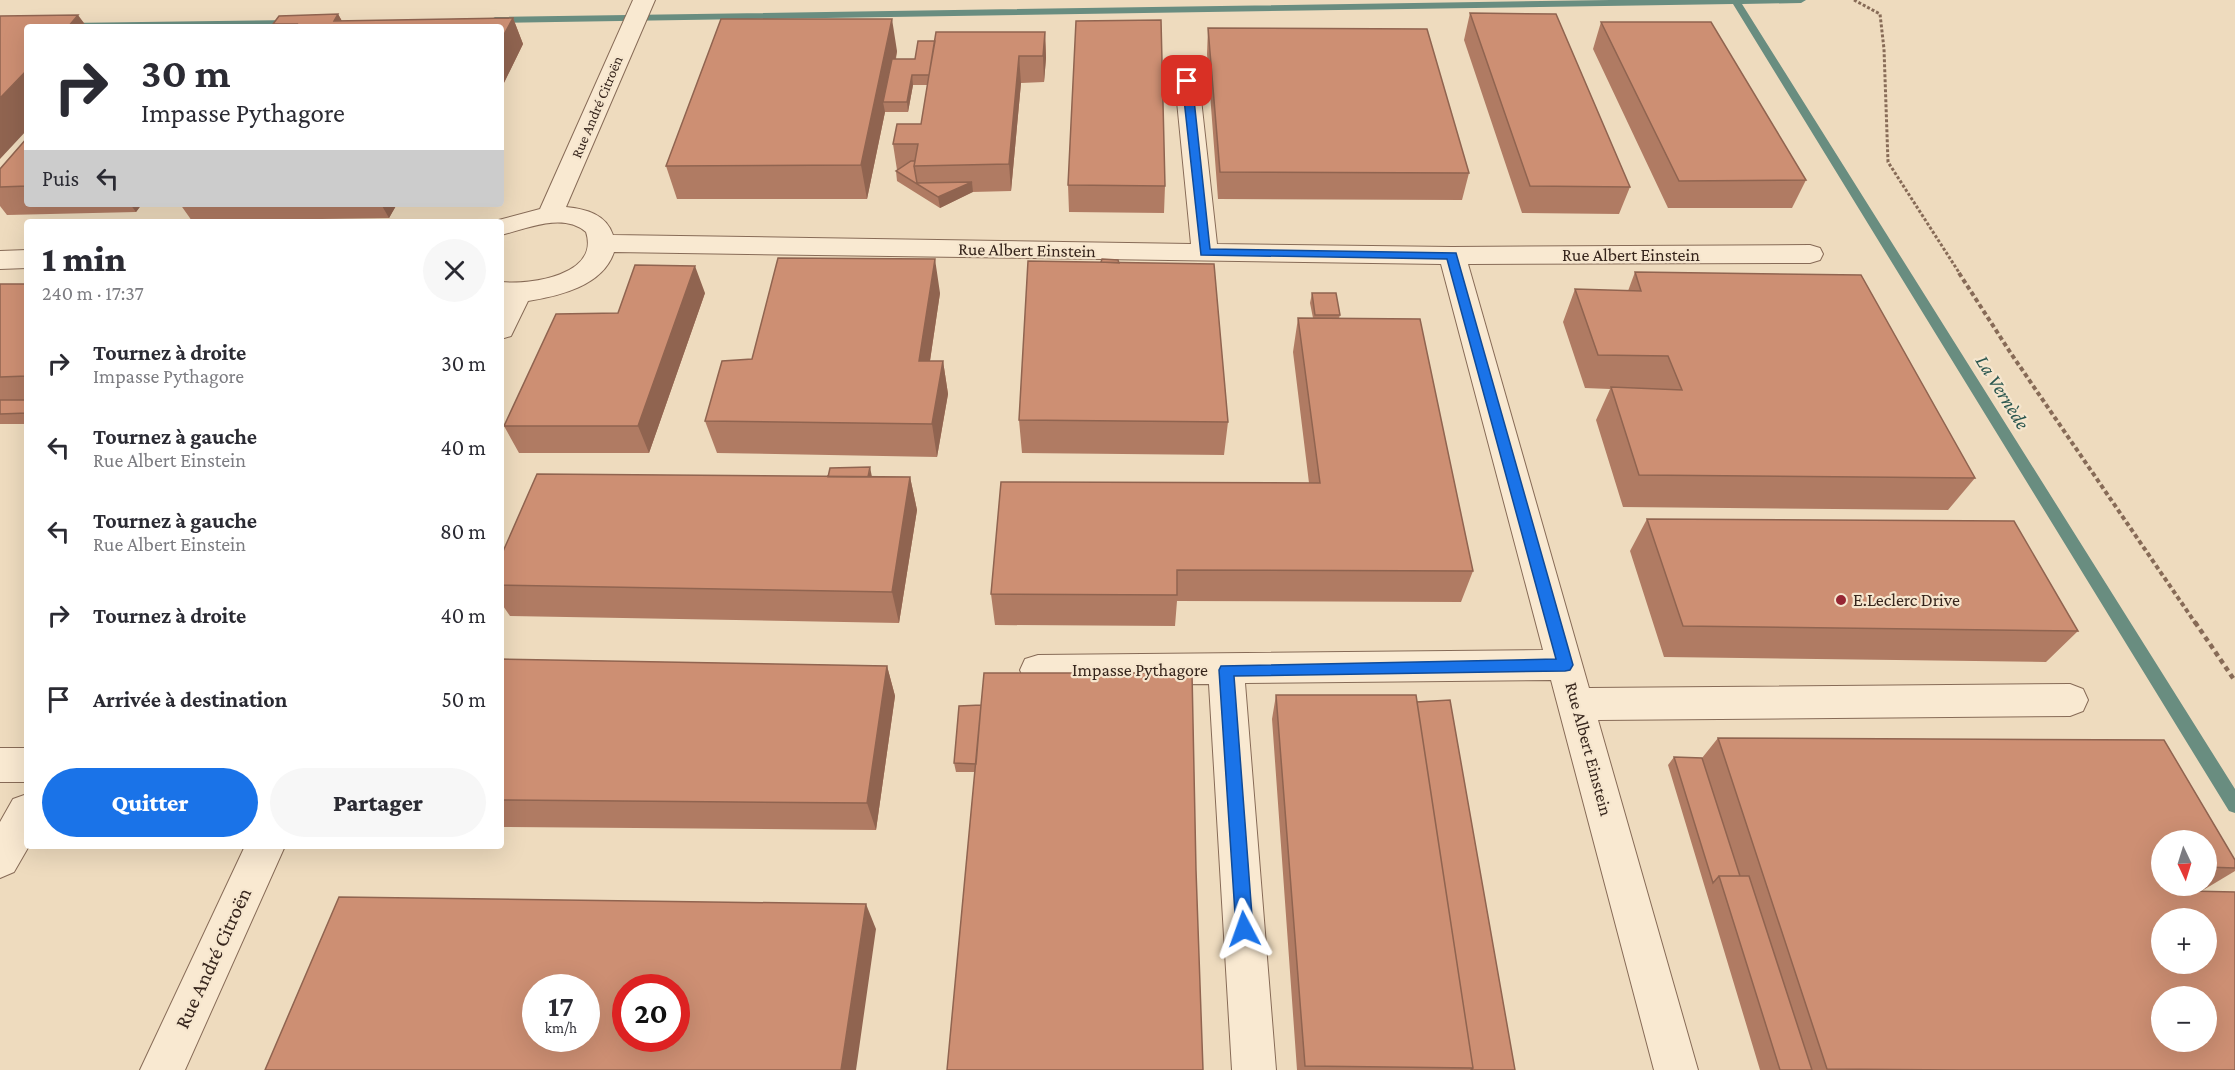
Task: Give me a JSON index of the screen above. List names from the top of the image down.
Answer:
{
  "streets": {
    "street": ["Rue André Citroën", "Rue Albert Einstein", "Impasse Pythagore"]
  },
  "crossings": [
    ["Rue Albert Einstein", "Impasse Pythagore"]
  ],
  "water": ["La Vernède"],
  "places": ["E.Leclerc Drive"],
  "north": "bottom",
  "page": {
    "turn": ["30 m", "Impasse Pythagore"],
    "then": "Puis",
    "heading": ["1 min", "240 m · 17:37"],
    "list": [
      {
        "name": "Tournez à droite",
        "note": "Impasse Pythagore",
        "value": "30 m"
      },
      {
        "name": "Tournez à gauche",
        "note": "Rue Albert Einstein",
        "value": "40 m"
      },
      {
        "name": "Tournez à gauche",
        "note": "Rue Albert Einstein",
        "value": "80 m"
      },
      {
        "name": "Tournez à droite",
        "value": "40 m"
      },
      {
        "name": "Arrivée à destination",
        "value": "50 m"
      }
    ],
    "buttons": ["Quitter", "Partager"],
    "map_buttons": ["+", "−"],
    "speed": "17 km/h",
    "limit": "20"
  }
}
